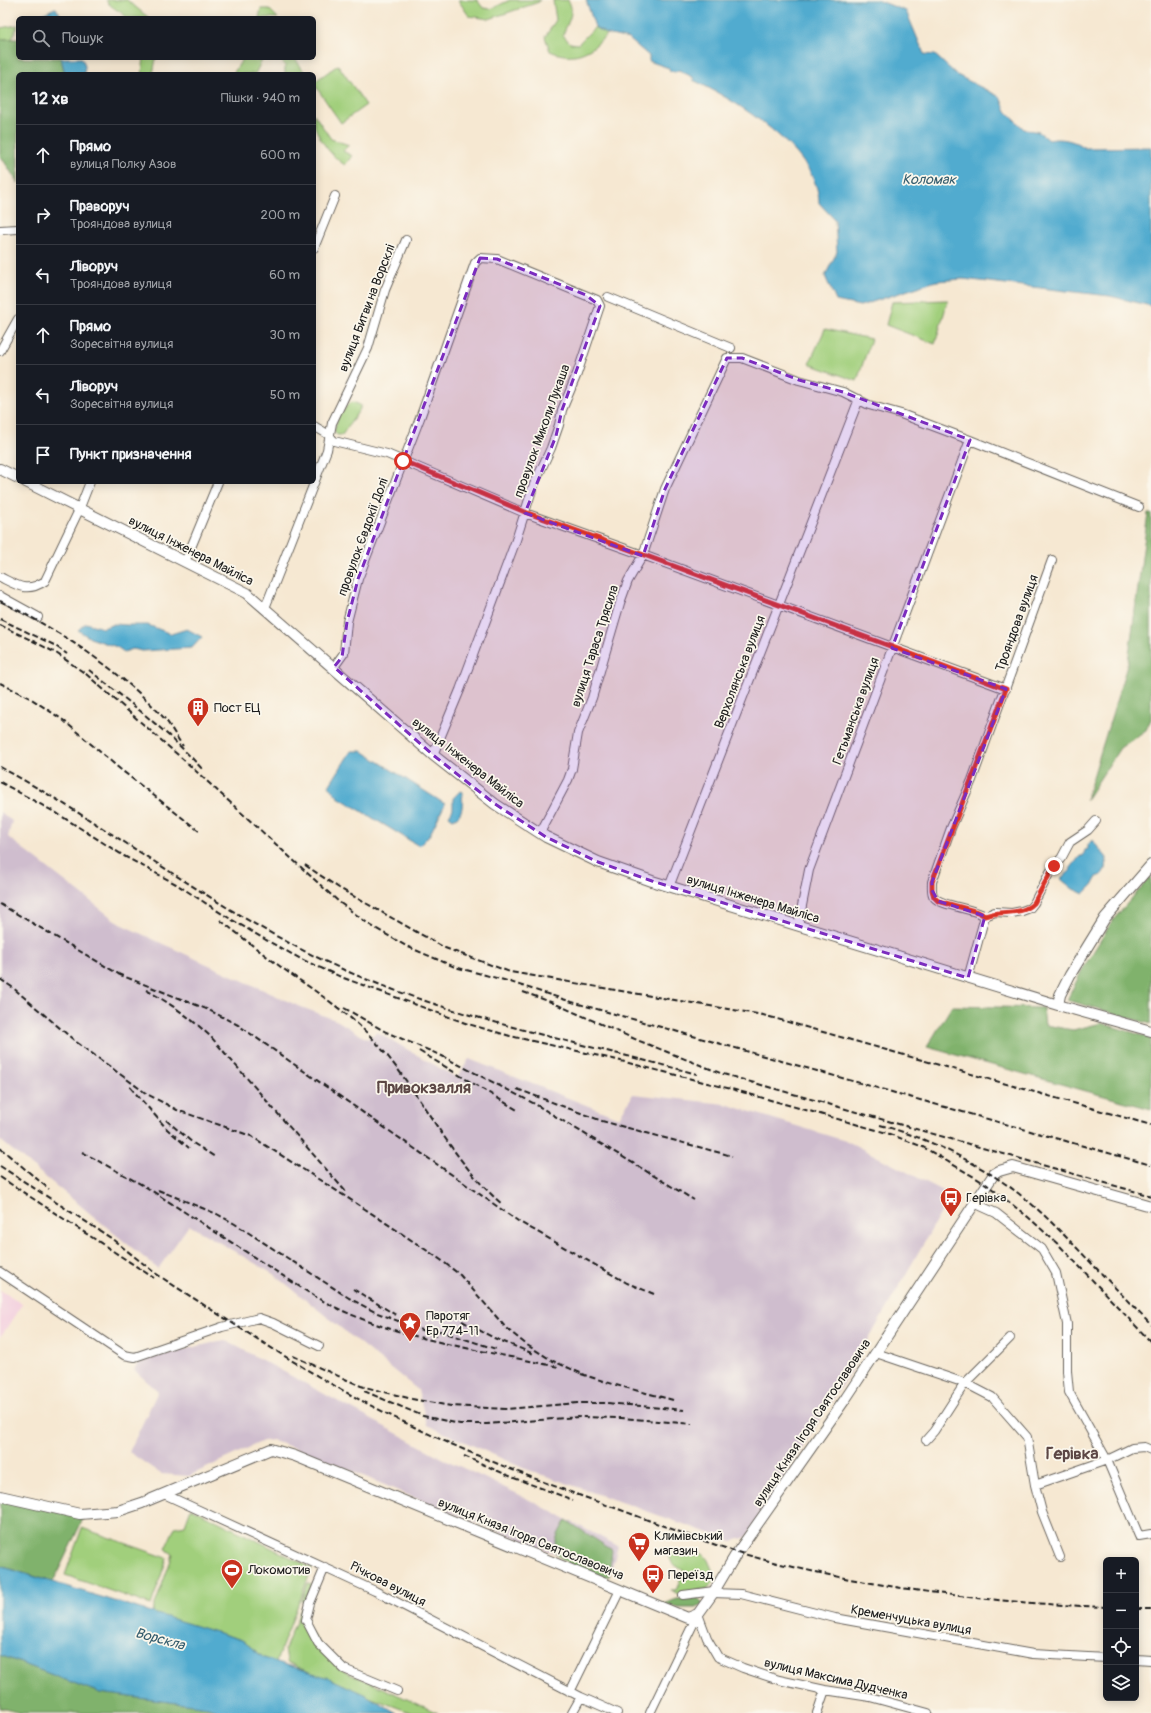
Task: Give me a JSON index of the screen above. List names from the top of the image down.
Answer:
{
  "streets": {
    "street": [
      "вулиця Битви на Ворсклі",
      "провулок Миколи Лукаша",
      "провулок Євдокії Долі",
      "вулиця Інженера Майліса",
      "Трояндова вулиця",
      "вулиця Тараса Трясила",
      "Верхолянська вулиця",
      "Гетьманська вулиця",
      "вулиця Князя Ігоря Святославовича",
      "Річкова вулиця",
      "Кременчуцька вулиця",
      "вулиця Максима Дудченка"
    ]
  },
  "crossings": [
    ["вулиця Битви на Ворсклі", "вулиця Інженера Майліса"],
    ["провулок Миколи Лукаша", "провулок Євдокії Долі"],
    ["провулок Миколи Лукаша", "вулиця Інженера Майліса"],
    ["провулок Євдокії Долі", "вулиця Інженера Майліса"],
    ["вулиця Інженера Майліса", "вулиця Тараса Трясила"],
    ["вулиця Інженера Майліса", "Верхолянська вулиця"],
    ["вулиця Інженера Майліса", "Гетьманська вулиця"],
    ["вулиця Тараса Трясила", "Верхолянська вулиця"],
    ["вулиця Князя Ігоря Святославовича", "Річкова вулиця"],
    ["вулиця Князя Ігоря Святославовича", "Кременчуцька вулиця"],
    ["вулиця Князя Ігоря Святославовича", "вулиця Максима Дудченка"]
  ],
  "districts": ["Привокзалля", "Герівка"],
  "water": ["Коломак", "Ворскла"],
  "places": {
    "building": ["Пост ЕЦ"],
    "bus stop": ["Герівка", "Переїзд"],
    "place": ["Паротяг Ер 774-11"],
    "supermarket": ["Климівський магазин"],
    "sports": ["Локомотив"]
  },
  "page": {
    "search": "Пошук",
    "heading": ["12 хв", "Пішки · 940 m"],
    "list": [
      ["Прямо", "вулиця Полку Азов", "600 m"],
      ["Праворуч", "Трояндова вулиця", "200 m"],
      ["Ліворуч", "Трояндова вулиця", "60 m"],
      ["Прямо", "Зоресвітня вулиця", "30 m"],
      ["Ліворуч", "Зоресвітня вулиця", "50 m"],
      "Пункт призначення"
    ],
    "map_buttons": ["+", "−"]
  }
}
